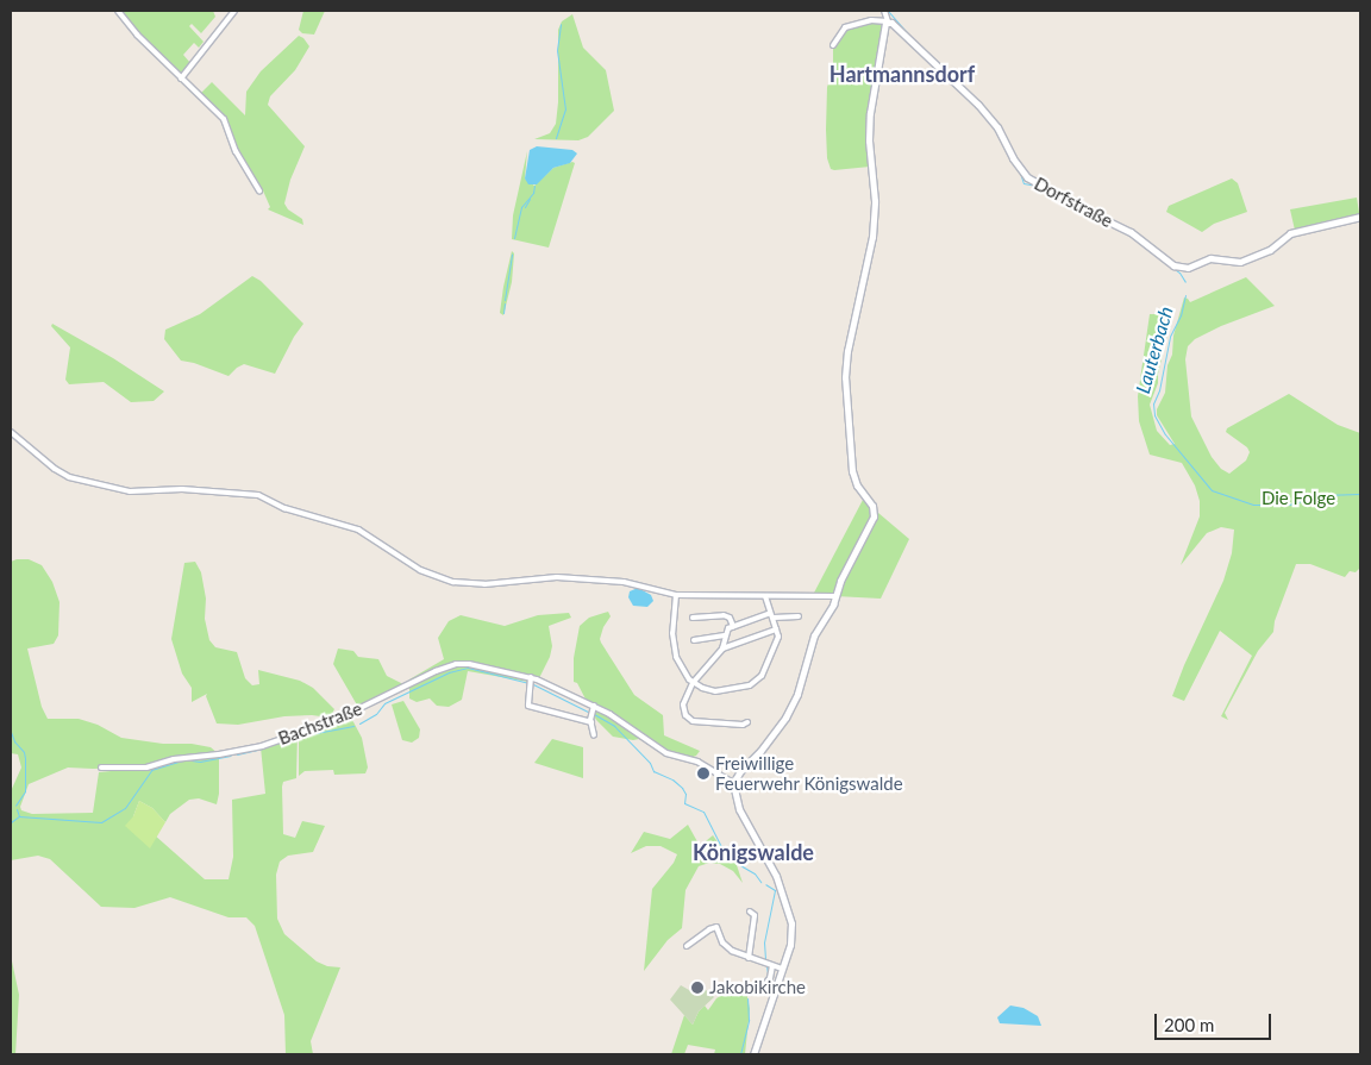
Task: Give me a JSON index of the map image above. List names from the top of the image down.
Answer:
{
  "streets": {
    "street": ["Dorfstraße", "Bachstraße"]
  },
  "districts": ["Hartmannsdorf", "Königswalde"],
  "water": ["Lauterbach"],
  "parks": ["Die Folge"],
  "places": ["Freiwillige Feuerwehr Königswalde", "Jakobikirche"],
  "scale_bar": "200 m"
}
